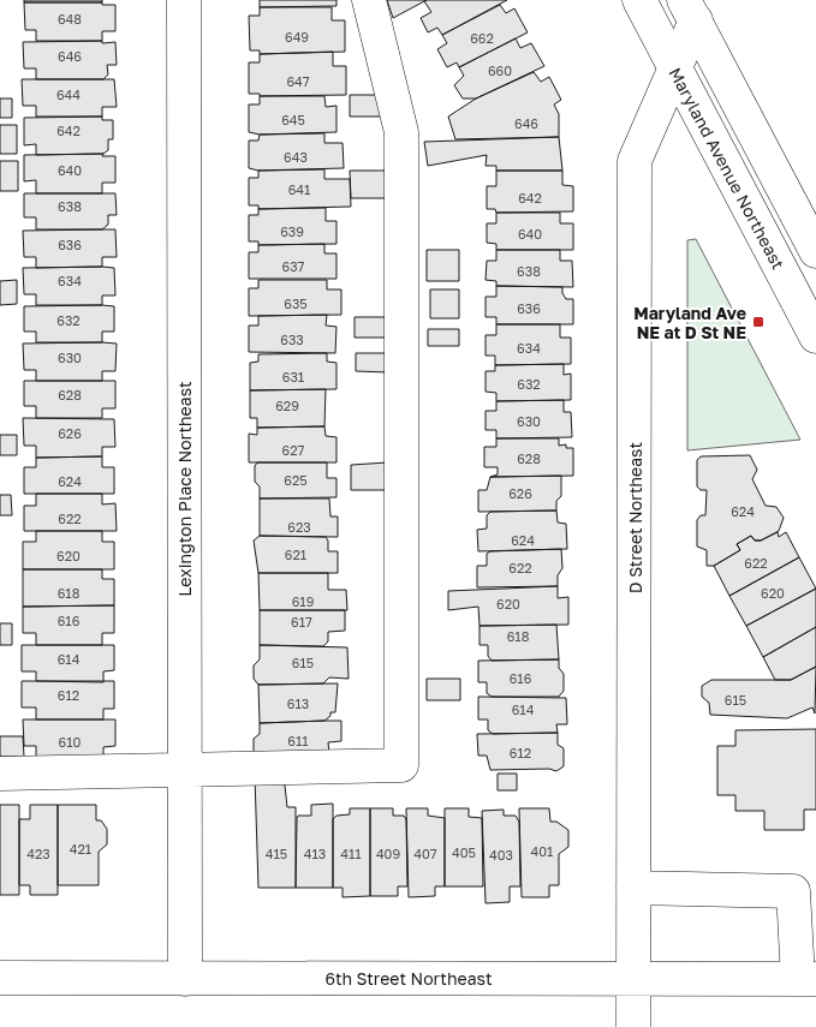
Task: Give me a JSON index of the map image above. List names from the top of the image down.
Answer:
{
  "streets": {
    "street": [
      "Maryland Avenue Northeast",
      "Lexington Place Northeast",
      "D Street Northeast",
      "6th Street Northeast"
    ]
  },
  "crossings": [
    ["Maryland Avenue Northeast", "D Street Northeast"],
    ["Lexington Place Northeast", "6th Street Northeast"],
    ["D Street Northeast", "6th Street Northeast"]
  ],
  "places": {
    "transit": ["Maryland Ave NE at D St NE"]
  },
  "house_numbers": [
    "648",
    "649",
    "662",
    "646",
    "660",
    "647",
    "644",
    "645",
    "646",
    "642",
    "643",
    "640",
    "641",
    "642",
    "638",
    "639",
    "640",
    "636",
    "637",
    "638",
    "634",
    "635",
    "636",
    "632",
    "633",
    "634",
    "630",
    "631",
    "632",
    "628",
    "629",
    "630",
    "626",
    "627",
    "628",
    "625",
    "624",
    "626",
    "624",
    "622",
    "623",
    "624",
    "621",
    "620",
    "622",
    "622",
    "618",
    "620",
    "619",
    "620",
    "616",
    "617",
    "618",
    "614",
    "615",
    "616",
    "612",
    "615",
    "613",
    "614",
    "611",
    "610",
    "612",
    "421",
    "401",
    "405",
    "423",
    "415",
    "413",
    "411",
    "409",
    "407",
    "403"
  ]
}
